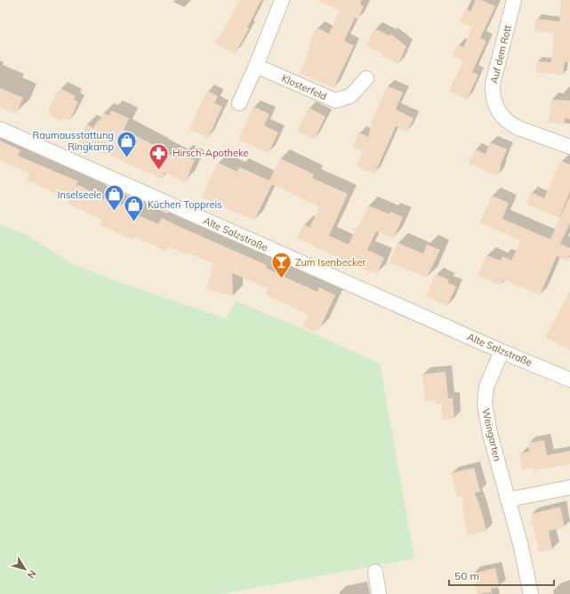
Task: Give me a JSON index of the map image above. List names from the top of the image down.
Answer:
{
  "streets": {
    "street": [
      "Auf dem Rott",
      "Klosterfeld",
      "Alte Salzstraße",
      "Weingarten"
    ]
  },
  "crossings": [
    ["Alte Salzstraße", "Weingarten"]
  ],
  "places": {
    "shop": ["Raumausstattung Ringkamp", "Inselseele", "Küchen Toppreis"],
    "pharmacy": ["Hirsch-Apotheke"],
    "bar": ["Zum Isenbecker"]
  },
  "scale_bar": "50 m",
  "north": "bottom right"
}
